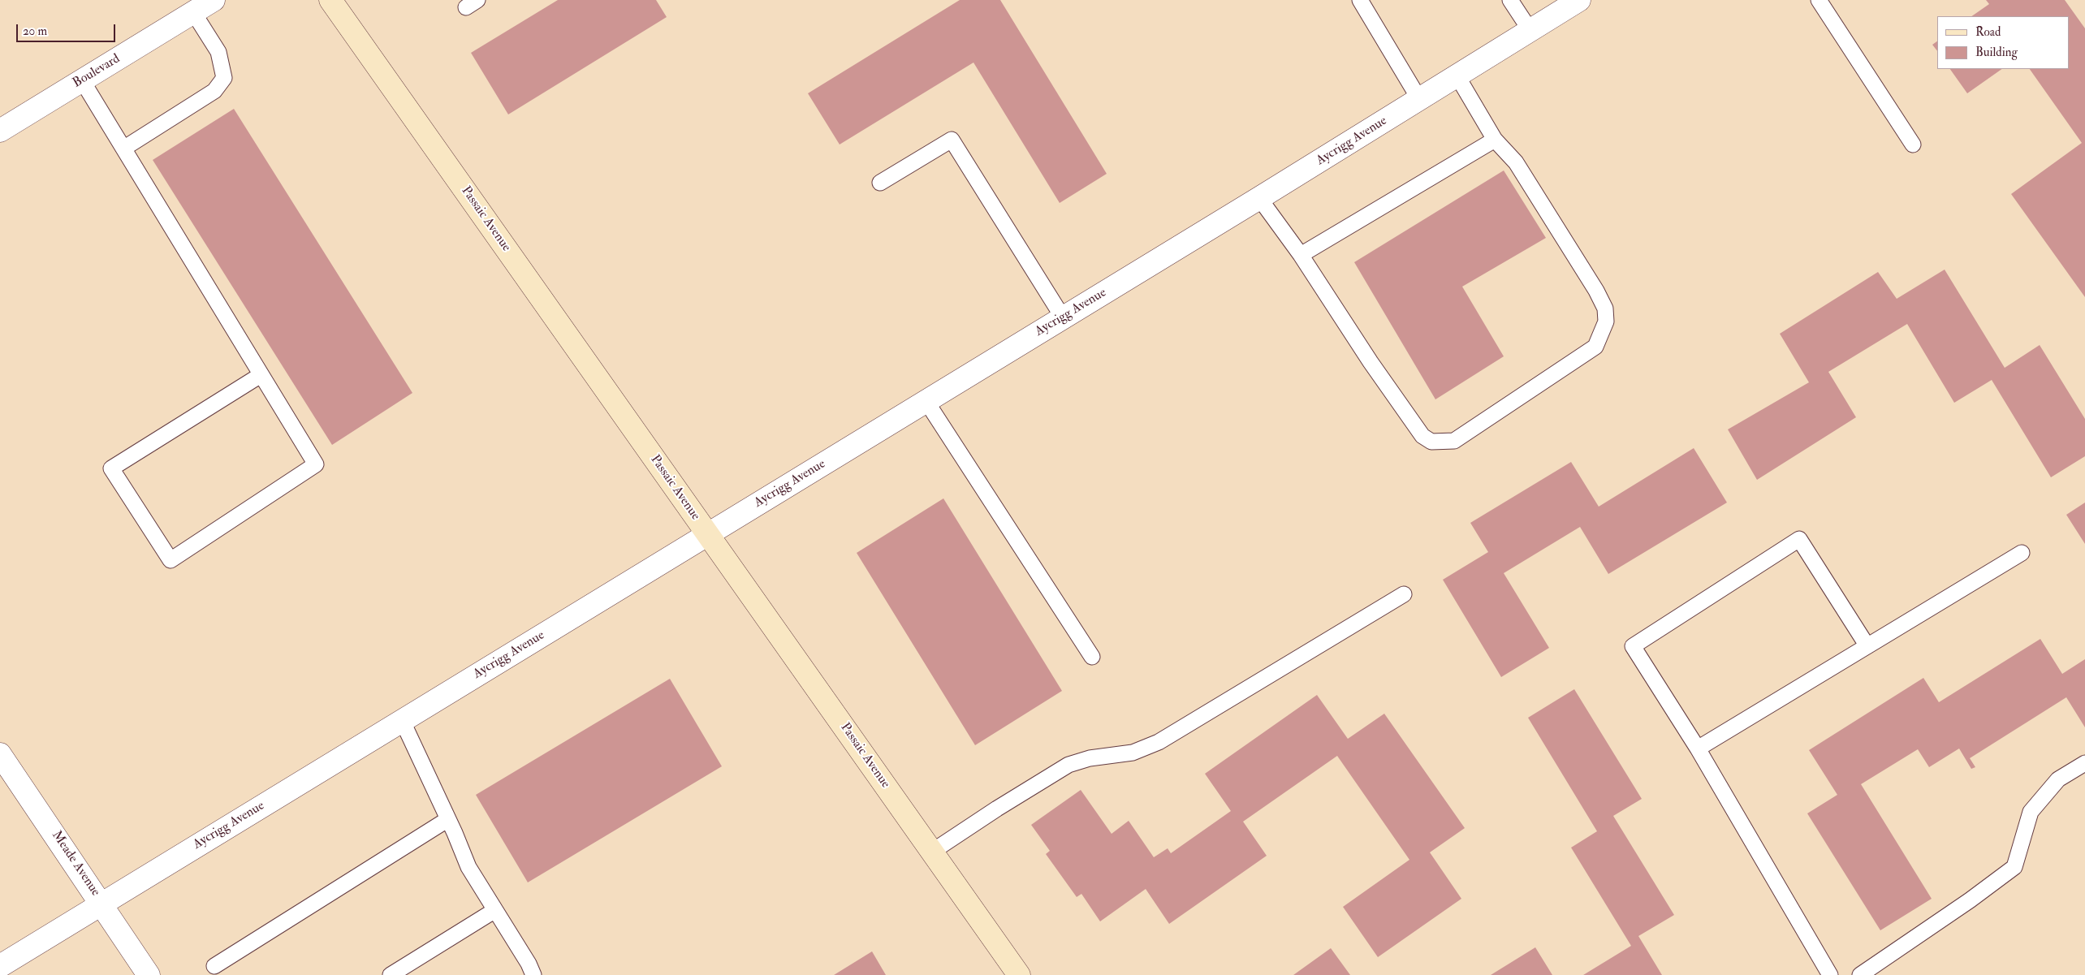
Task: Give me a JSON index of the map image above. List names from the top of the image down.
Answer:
{
  "streets": {
    "street": [
      "Boulevard",
      "Aycrigg Avenue",
      "Passaic Avenue",
      "Meade Avenue"
    ]
  },
  "crossings": [
    ["Aycrigg Avenue", "Passaic Avenue"],
    ["Aycrigg Avenue", "Meade Avenue"]
  ],
  "legend": ["Road", "Building"],
  "scale_bar": "20 m"
}
